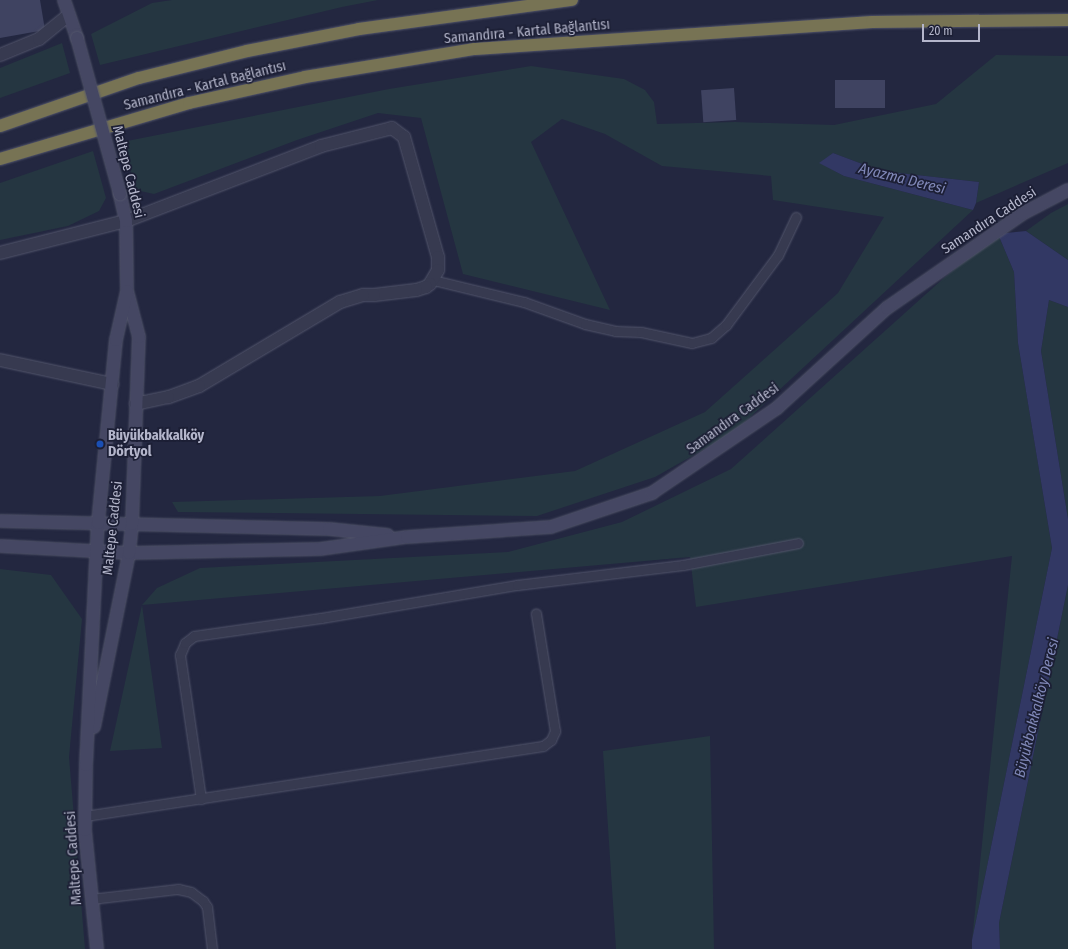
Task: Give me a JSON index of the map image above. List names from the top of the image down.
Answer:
{
  "streets": {
    "highway": ["Samandıra - Kartal Bağlantısı"],
    "main road": ["Maltepe Caddesi", "Samandıra Caddesi"]
  },
  "water": ["Ayazma Deresi", "Büyükbakkalköy Deresi"],
  "places": ["Büyükbakkalköy Dörtyol"],
  "scale_bar": "20 m"
}
